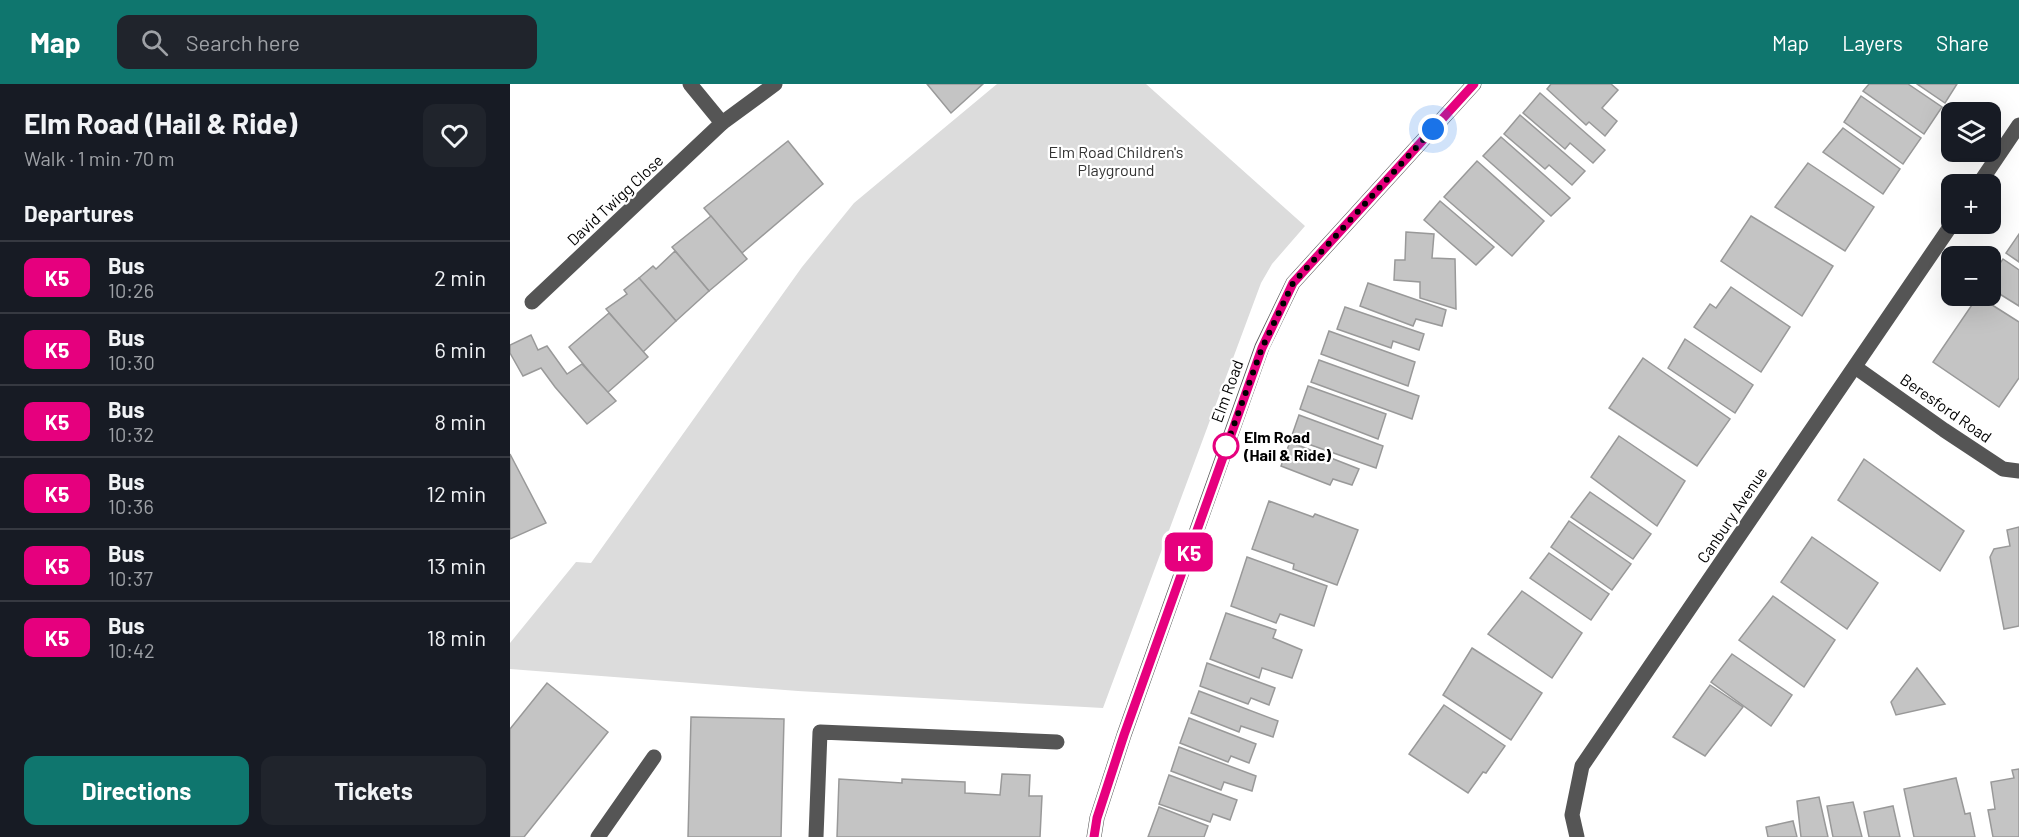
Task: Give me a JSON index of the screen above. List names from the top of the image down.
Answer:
{
  "streets": {
    "street": [
      "David Twigg Close",
      "Elm Road",
      "Beresford Road",
      "Canbury Avenue"
    ]
  },
  "crossings": [
    ["Beresford Road", "Canbury Avenue"]
  ],
  "parks": ["Elm Road Children's Playground"],
  "places": ["Elm Road (Hail & Ride)"],
  "lines": ["bus line K5"],
  "page": {
    "header": "Map",
    "search": "Search here",
    "nav": ["Map", "Layers", "Share"],
    "heading": [
      ["Elm Road (Hail & Ride)", "Walk · 1 min · 70 m"],
      "Departures"
    ],
    "on_map": "K5",
    "map_buttons": ["+", "−"],
    "list": [
      {
        "mark": "K5",
        "name": "Bus",
        "note": "10:26",
        "value": "2 min"
      },
      {
        "mark": "K5",
        "name": "Bus",
        "note": "10:30",
        "value": "6 min"
      },
      {
        "mark": "K5",
        "name": "Bus",
        "note": "10:32",
        "value": "8 min"
      },
      {
        "mark": "K5",
        "name": "Bus",
        "note": "10:36",
        "value": "12 min"
      },
      {
        "mark": "K5",
        "name": "Bus",
        "note": "10:37",
        "value": "13 min"
      },
      {
        "mark": "K5",
        "name": "Bus",
        "note": "10:42",
        "value": "18 min"
      }
    ],
    "buttons": ["Directions", "Tickets"]
  }
}
